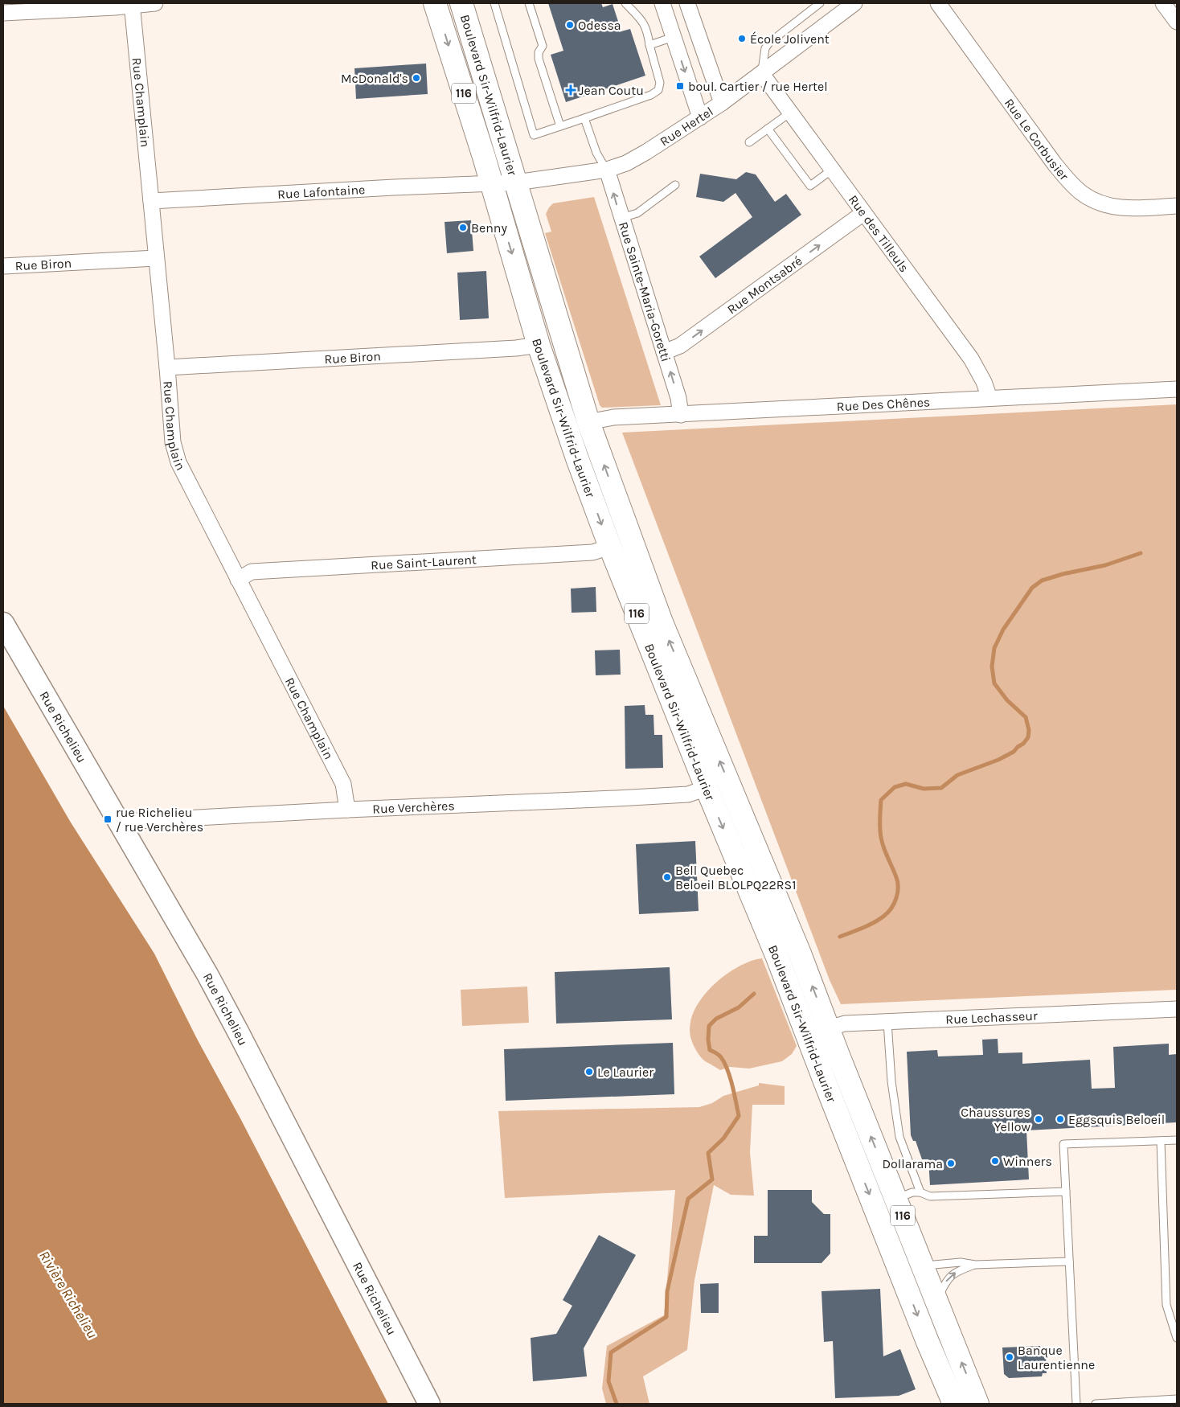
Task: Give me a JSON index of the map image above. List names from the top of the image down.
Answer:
{
  "streets": {
    "main road": ["116", "Boulevard Sir-Wilfrid-Laurier", "Rue Richelieu"],
    "street": [
      "Rue Champlain",
      "Rue Hertel",
      "Rue Le Corbusier",
      "Rue Lafontaine",
      "Rue des Tilleuls",
      "Rue Biron",
      "Rue Montsabré",
      "Rue Sainte-Maria-Goretti",
      "Rue Des Chênes",
      "Rue Saint-Laurent",
      "Rue Verchères",
      "Rue Lechasseur"
    ]
  },
  "crossings": [
    ["Boulevard Sir-Wilfrid-Laurier", "Rue Hertel"],
    ["Boulevard Sir-Wilfrid-Laurier", "Rue Lafontaine"],
    ["Boulevard Sir-Wilfrid-Laurier", "Rue Biron"],
    ["Boulevard Sir-Wilfrid-Laurier", "Rue Des Chênes"],
    ["Boulevard Sir-Wilfrid-Laurier", "Rue Saint-Laurent"],
    ["Boulevard Sir-Wilfrid-Laurier", "Rue Verchères"],
    ["Boulevard Sir-Wilfrid-Laurier", "Rue Lechasseur"],
    ["Rue Champlain", "Rue Lafontaine"],
    ["Rue Champlain", "Rue Biron"],
    ["Rue Champlain", "Rue Saint-Laurent"],
    ["Rue Champlain", "Rue Verchères"],
    ["Rue Hertel", "Rue Lafontaine"],
    ["Rue Hertel", "Rue des Tilleuls"],
    ["Rue Hertel", "Rue Sainte-Maria-Goretti"],
    ["Rue des Tilleuls", "Rue Montsabré"],
    ["Rue des Tilleuls", "Rue Des Chênes"],
    ["Rue Montsabré", "Rue Sainte-Maria-Goretti"],
    ["Rue Sainte-Maria-Goretti", "Rue Des Chênes"],
    ["Rue Richelieu", "Rue Verchères"]
  ],
  "one_way": ["Rue Montsabré", "Rue Sainte-Maria-Goretti"],
  "water": ["Rivière Richelieu"],
  "places": {
    "other": [
      "Odessa",
      "École Jolivent",
      "McDonald's",
      "Benny",
      "Bell Quebec Beloeil BLOLPQ22RS1",
      "Le Laurier",
      "Chaussures Yellow",
      "Eggsquis Beloeil",
      "Winners",
      "Dollarama",
      "Banque Laurentienne"
    ],
    "transit": ["boul. Cartier / rue Hertel", "rue Richelieu / rue Verchères"],
    "health": ["Jean Coutu"]
  }
}
